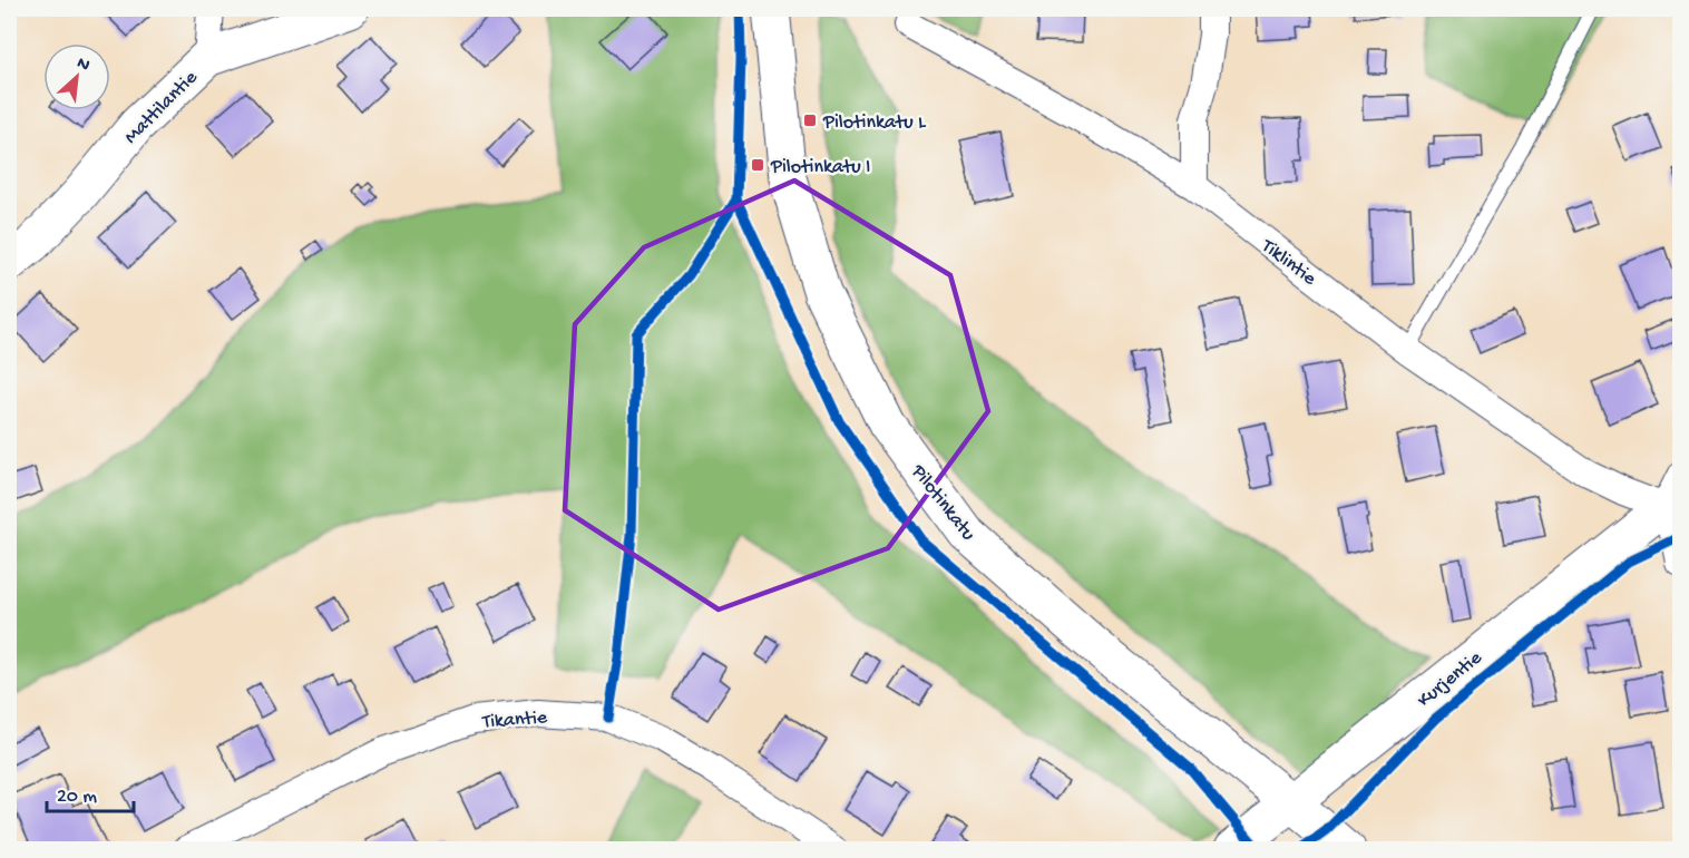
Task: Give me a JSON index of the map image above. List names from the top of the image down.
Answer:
{
  "streets": {
    "street": [
      "Mattilantie",
      "Tiklintie",
      "Pilotinkatu",
      "Kurjentie",
      "Tikantie"
    ]
  },
  "crossings": [
    ["Tiklintie", "Kurjentie"],
    ["Pilotinkatu", "Kurjentie"]
  ],
  "places": {
    "transit": ["Pilotinkatu L", "Pilotinkatu I"]
  },
  "scale_bar": "20 m",
  "north": "top right"
}
